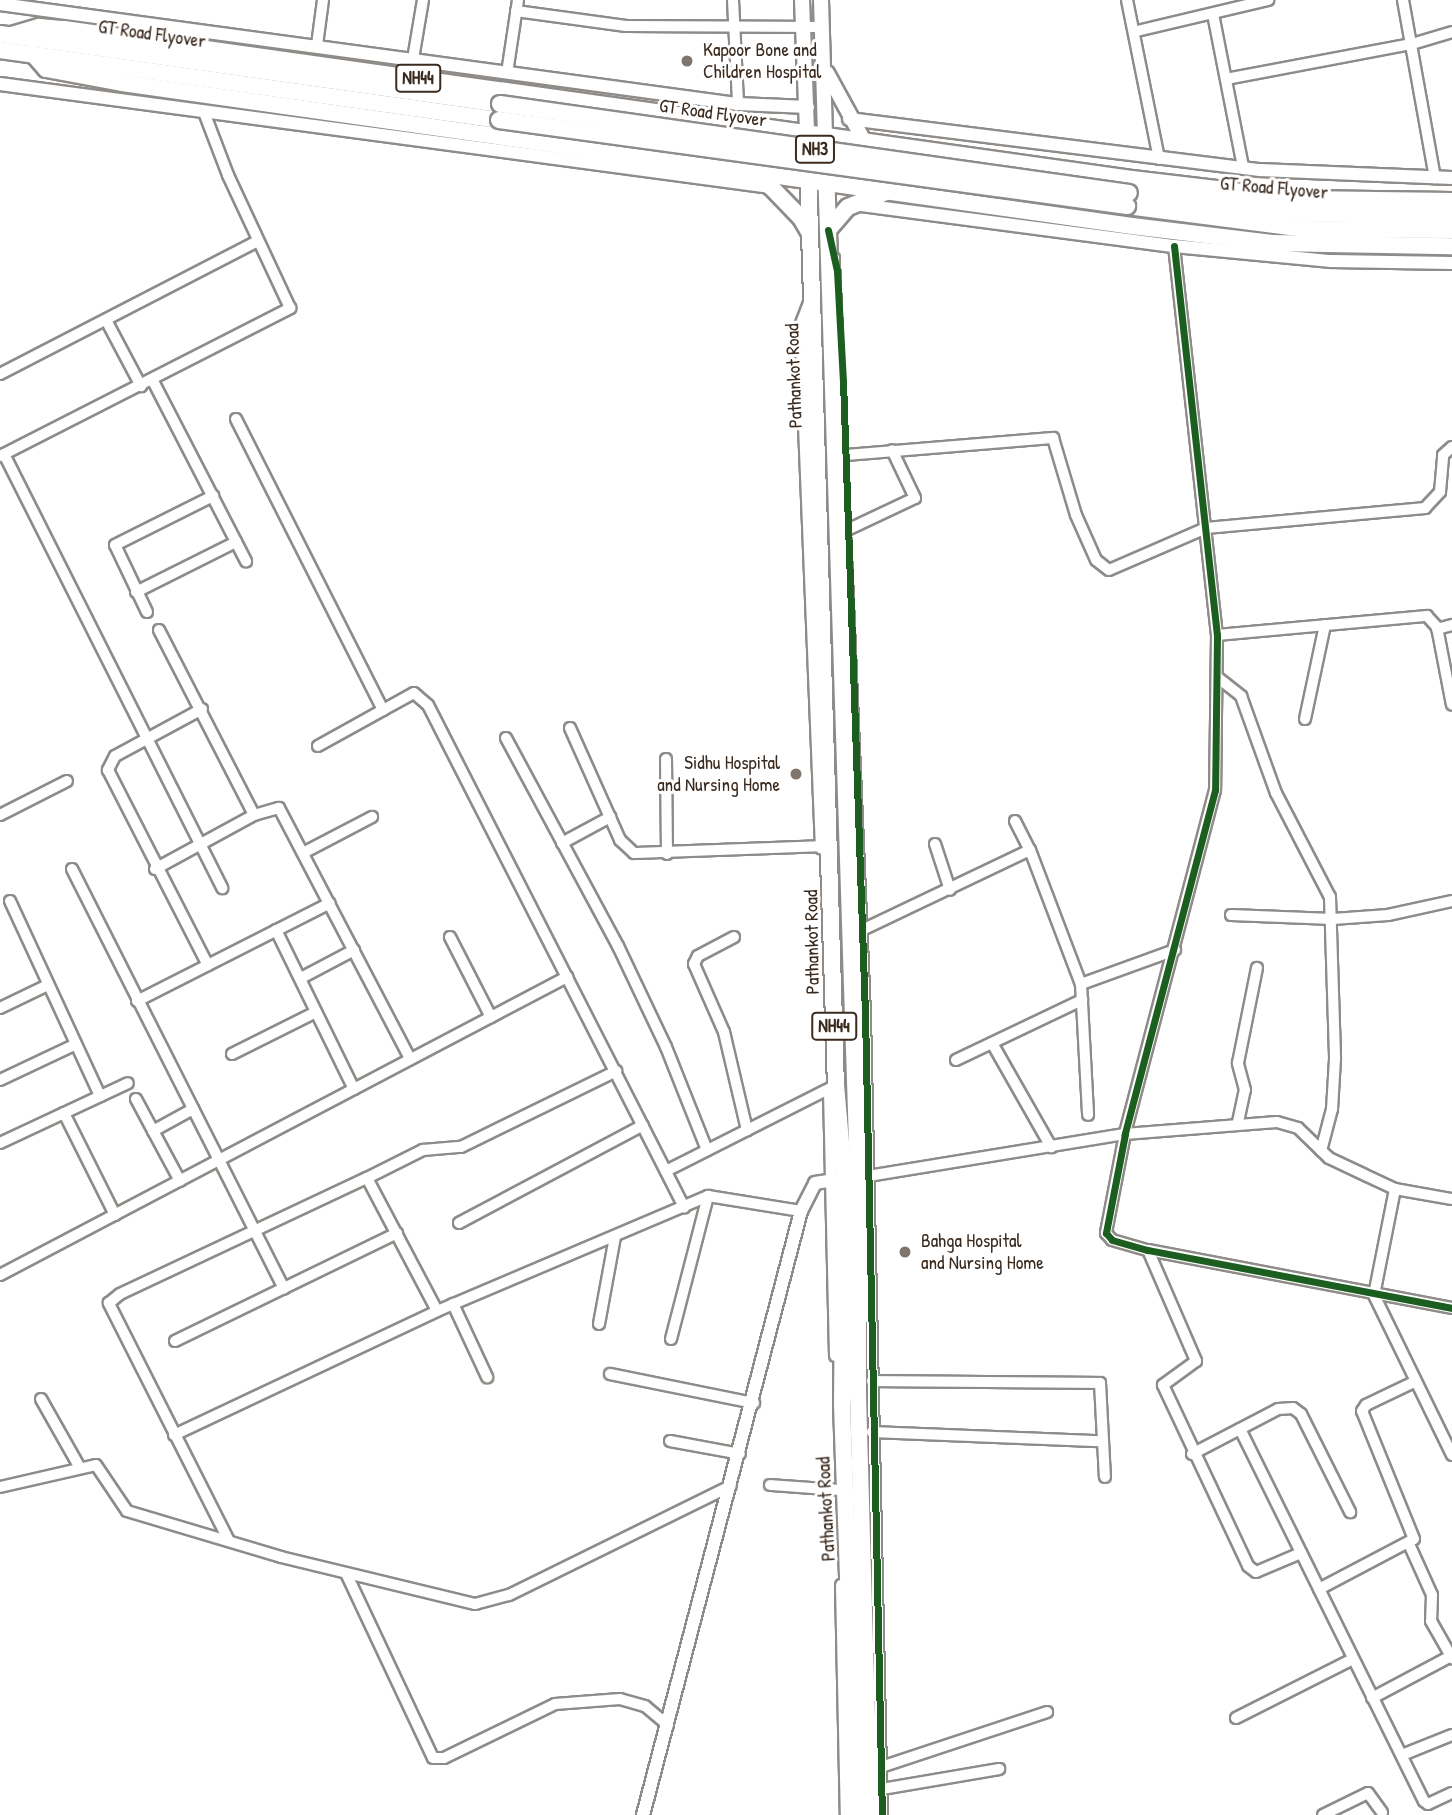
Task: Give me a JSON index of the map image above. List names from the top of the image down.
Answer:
{
  "streets": {
    "highway": [
      "GT Road Flyover",
      "NH44",
      "NH3",
      "Pathankot Road"
    ]
  },
  "crossings": [
    ["GT Road Flyover", "NH44"],
    ["GT Road Flyover", "NH3"],
    ["NH44", "NH3"],
    ["NH44", "Pathankot Road"]
  ],
  "places": ["Kapoor Bone and Children Hospital", "Sidhu Hospital and Nursing Home", "Bahga Hospital and Nursing Home"]
}
